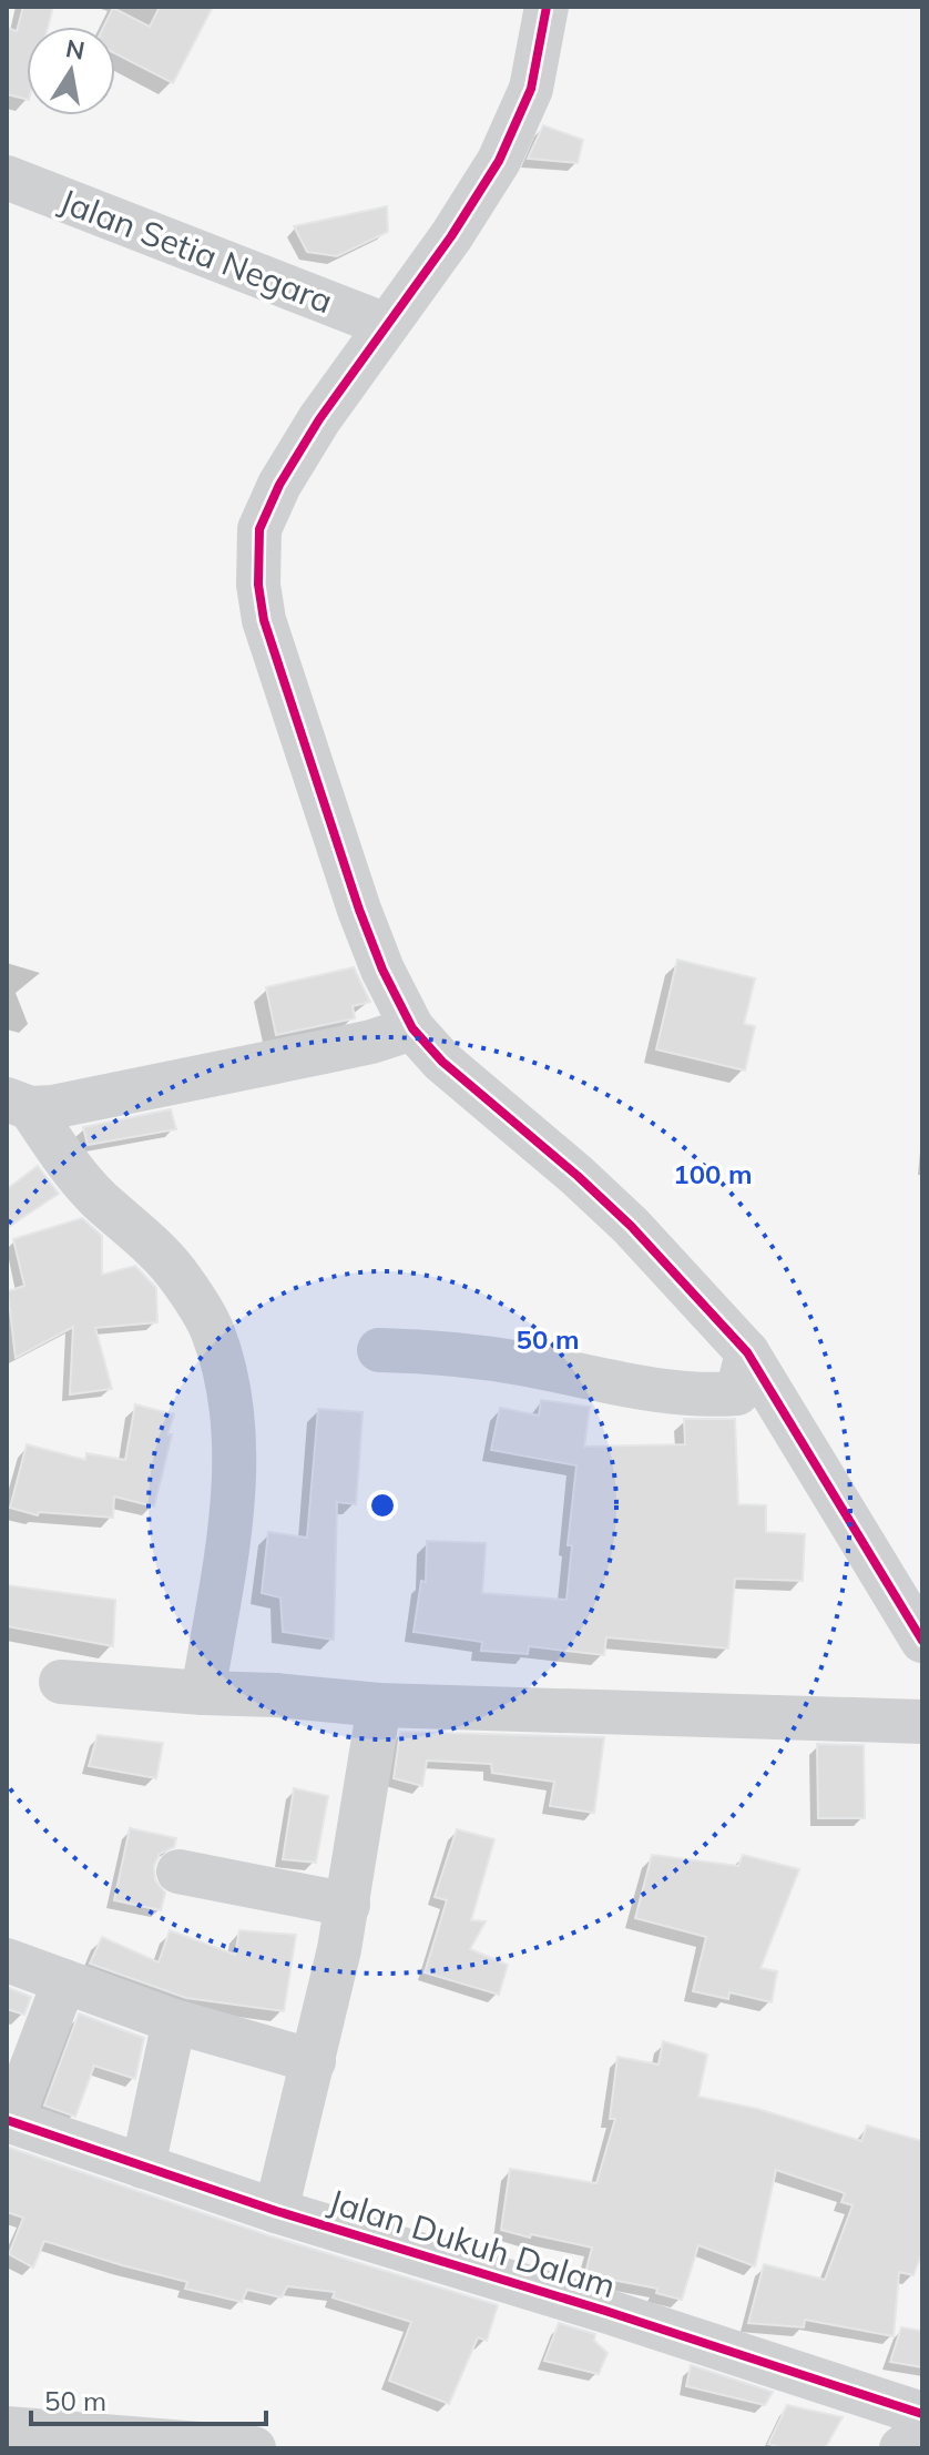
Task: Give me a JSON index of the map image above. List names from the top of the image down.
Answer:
{
  "streets": {
    "street": ["Jalan Setia Negara", "Jalan Dukuh Dalam"]
  },
  "scale_bar": "50 m",
  "north": "top",
  "rings": ["100 m", "50 m"]
}
